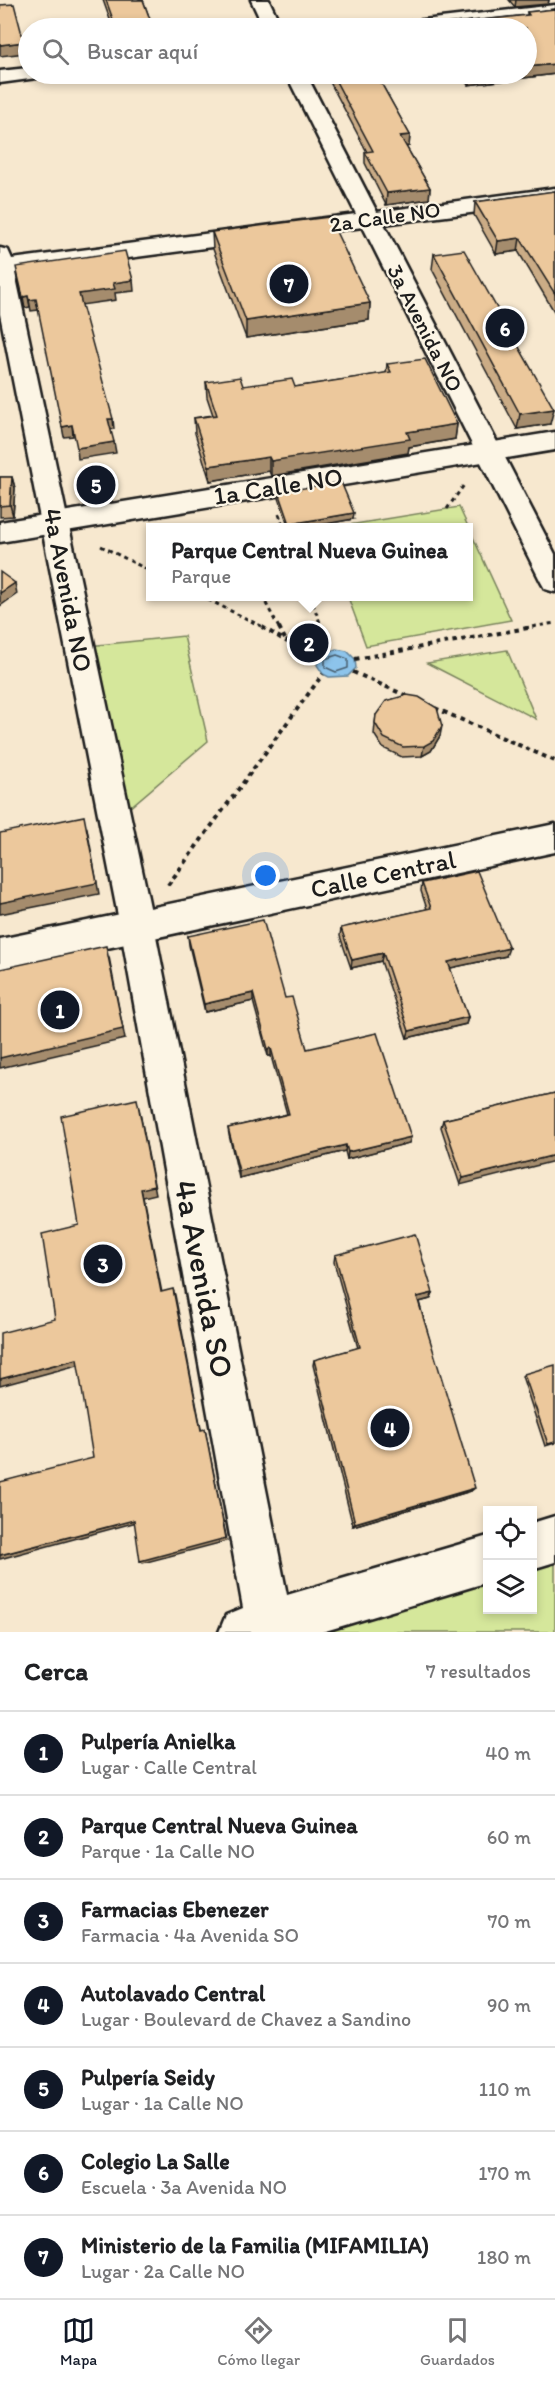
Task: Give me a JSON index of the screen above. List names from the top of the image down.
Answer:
{
  "streets": {
    "main road": [
      "2a Calle NO",
      "3a Avenida NO",
      "1a Calle NO",
      "4a Avenida NO",
      "Calle Central",
      "4a Avenida SO"
    ]
  },
  "crossings": [
    ["2a Calle NO", "3a Avenida NO"],
    ["2a Calle NO", "4a Avenida NO"],
    ["3a Avenida NO", "1a Calle NO"],
    ["1a Calle NO", "4a Avenida NO"],
    ["4a Avenida NO", "Calle Central"],
    ["4a Avenida NO", "4a Avenida SO"],
    ["Calle Central", "4a Avenida SO"]
  ],
  "page": {
    "search": "Buscar aquí",
    "pins": [
      "7",
      "6",
      "5",
      "2",
      "1",
      "3",
      "4"
    ],
    "popup": ["Parque Central Nueva Guinea", "Parque"],
    "heading": ["Cerca", "7 resultados"],
    "list": [
      {
        "mark": "1",
        "name": "Pulpería Anielka",
        "note": "Lugar · Calle Central",
        "value": "40 m"
      },
      {
        "mark": "2",
        "name": "Parque Central Nueva Guinea",
        "note": "Parque · 1a Calle NO",
        "value": "60 m"
      },
      {
        "mark": "3",
        "name": "Farmacias Ebenezer",
        "note": "Farmacia · 4a Avenida SO",
        "value": "70 m"
      },
      {
        "mark": "4",
        "name": "Autolavado Central",
        "note": "Lugar · Boulevard de Chavez a Sandino",
        "value": "90 m"
      },
      {
        "mark": "5",
        "name": "Pulpería Seidy",
        "note": "Lugar · 1a Calle NO",
        "value": "110 m"
      },
      {
        "mark": "6",
        "name": "Colegio La Salle",
        "note": "Escuela · 3a Avenida NO",
        "value": "170 m"
      },
      {
        "mark": "7",
        "name": "Ministerio de la Familia (MIFAMILIA)",
        "note": "Lugar · 2a Calle NO",
        "value": "180 m"
      }
    ],
    "nav": ["Mapa", "Cómo llegar", "Guardados"]
  }
}
